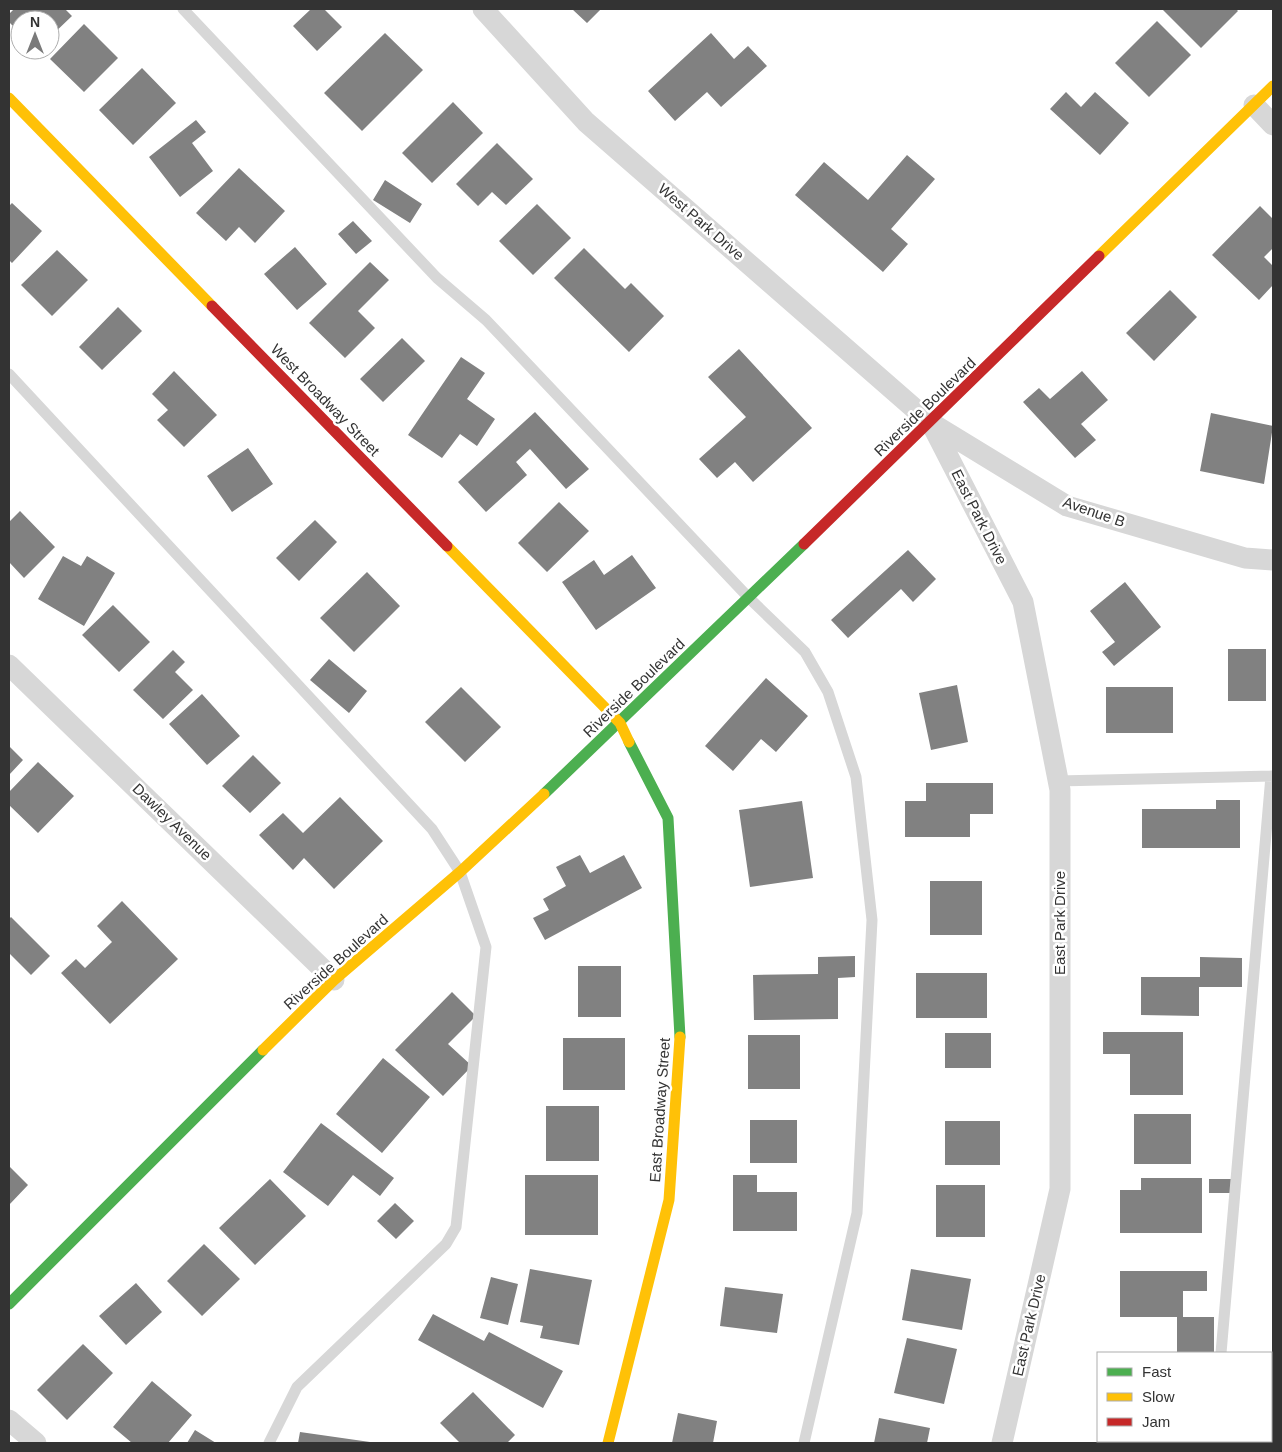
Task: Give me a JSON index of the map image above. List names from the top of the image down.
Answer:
{
  "streets": {
    "street": [
      "West Park Drive",
      "West Broadway Street",
      "Riverside Boulevard",
      "Avenue B",
      "East Park Drive",
      "Dawley Avenue",
      "East Broadway Street"
    ]
  },
  "crossings": [
    ["West Park Drive", "Riverside Boulevard"],
    ["West Park Drive", "Avenue B"],
    ["West Park Drive", "East Park Drive"],
    ["West Broadway Street", "Riverside Boulevard"],
    ["West Broadway Street", "East Broadway Street"],
    ["Riverside Boulevard", "Avenue B"],
    ["Riverside Boulevard", "East Park Drive"],
    ["Riverside Boulevard", "Dawley Avenue"],
    ["Riverside Boulevard", "East Broadway Street"],
    ["Avenue B", "East Park Drive"]
  ],
  "legend": ["Fast", "Slow", "Jam"],
  "north": "top"
}
